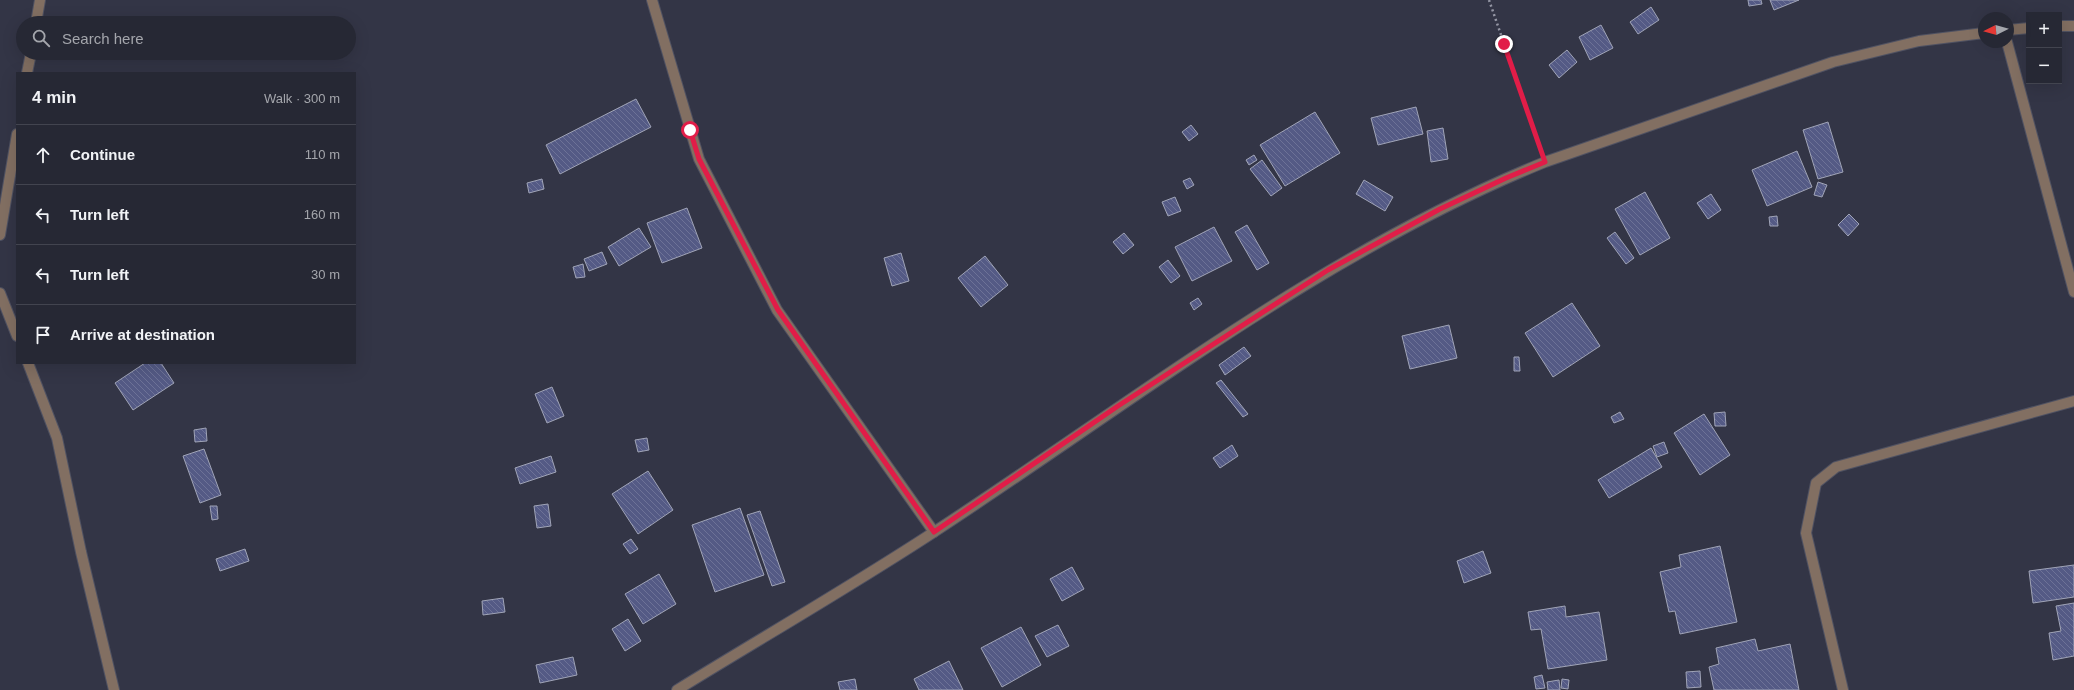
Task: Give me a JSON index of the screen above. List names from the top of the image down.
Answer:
{
  "north": "left",
  "page": {
    "map_buttons": ["+", "−"],
    "search": "Search here",
    "heading": ["4 min", "Walk · 300 m"],
    "list": [
      ["Continue", "110 m"],
      ["Turn left", "160 m"],
      ["Turn left", "30 m"],
      "Arrive at destination"
    ]
  }
}
